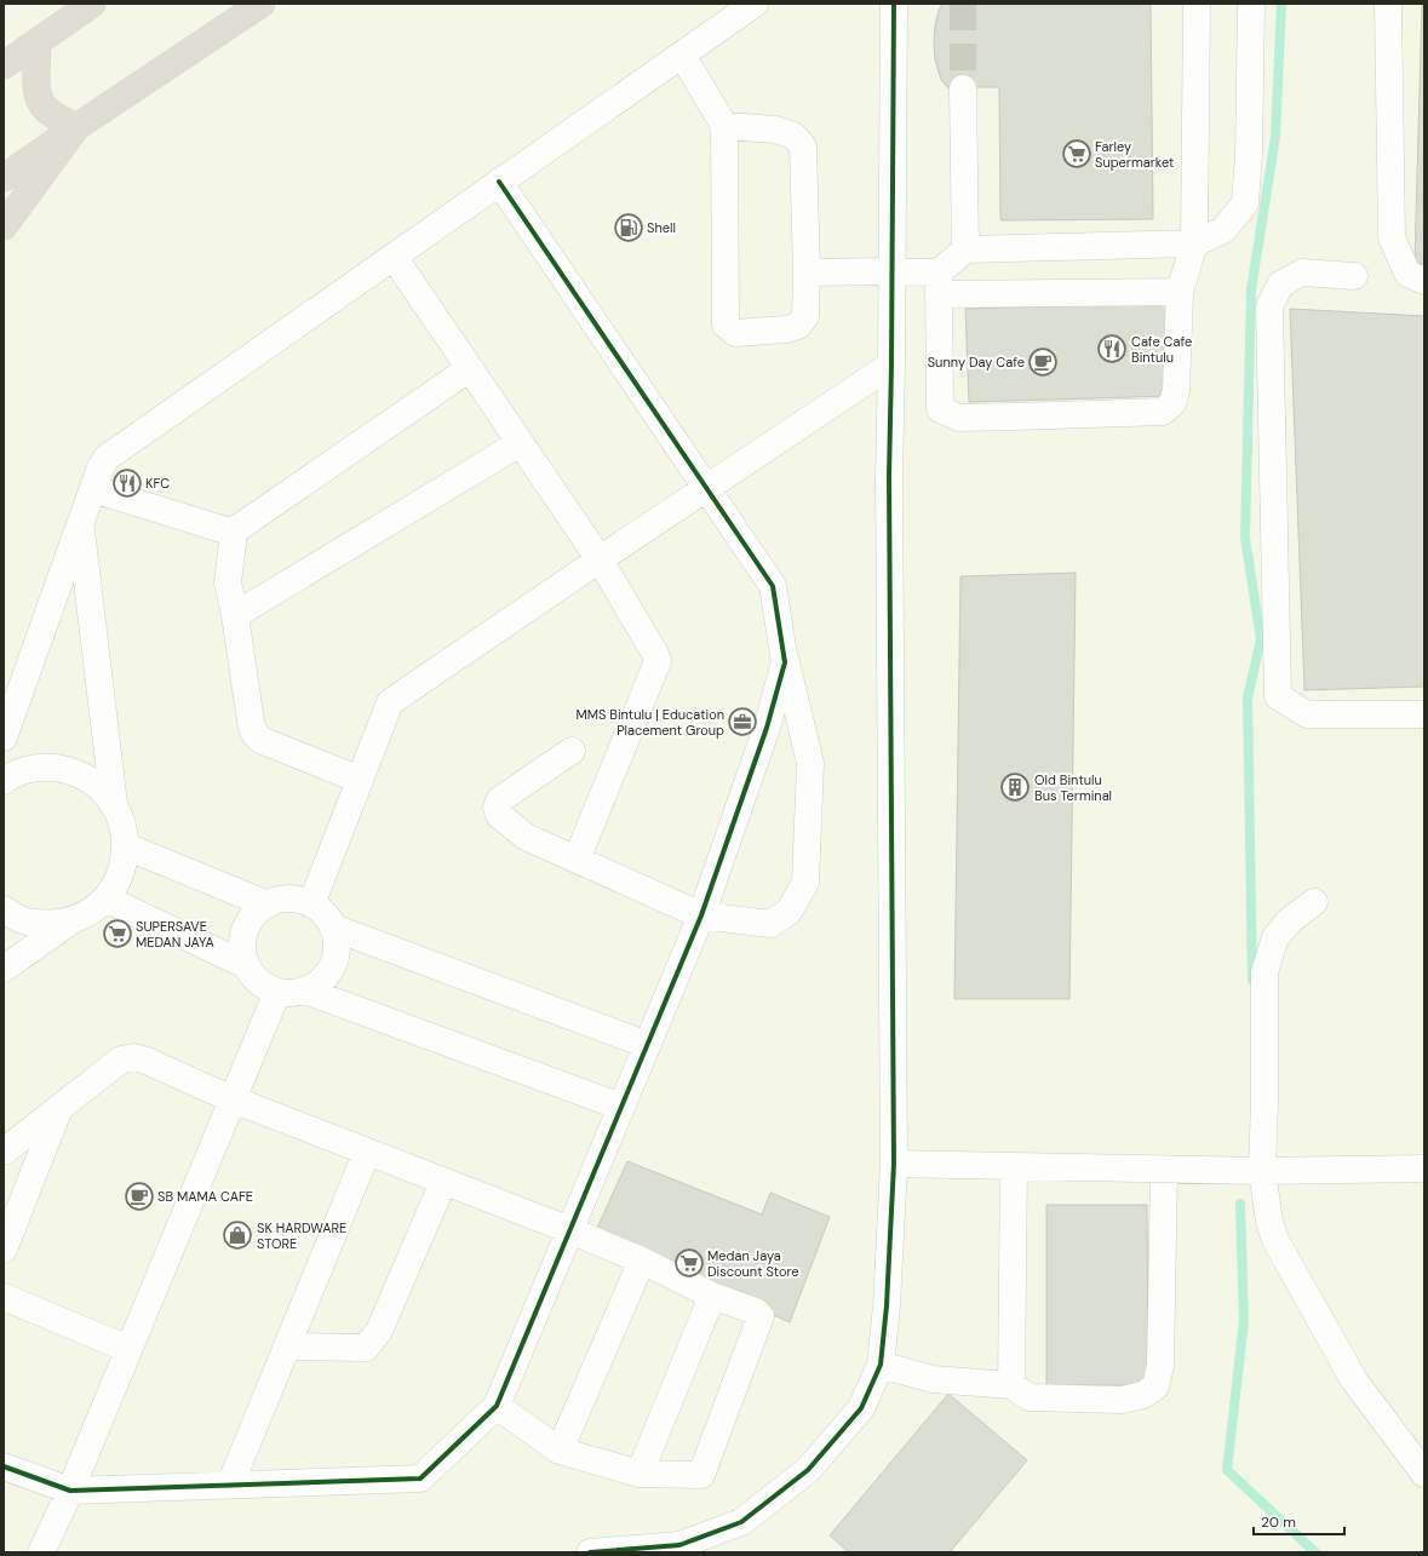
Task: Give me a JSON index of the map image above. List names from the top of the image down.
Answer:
{
  "places": {
    "supermarket": ["Farley Supermarket", "SUPERSAVE MEDAN JAYA", "Medan Jaya Discount Store"],
    "fuel station": ["Shell"],
    "restaurant": ["Cafe Cafe Bintulu", "KFC"],
    "cafe": ["Sunny Day Cafe", "SB MAMA CAFE"],
    "office": ["MMS Bintulu | Education Placement Group"],
    "building": ["Old Bintulu Bus Terminal"],
    "shop": ["SK HARDWARE STORE"]
  },
  "scale_bar": "20 m"
}
